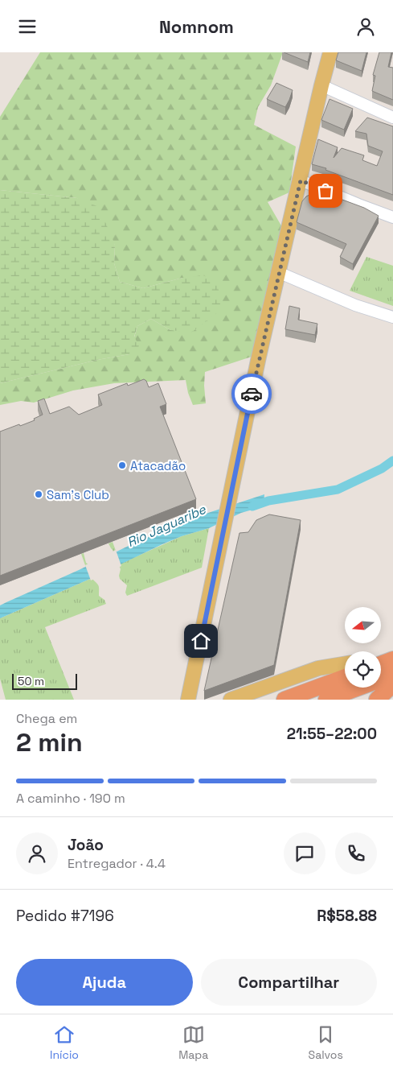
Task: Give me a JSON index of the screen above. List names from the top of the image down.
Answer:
{
  "water": ["Rio Jaguaribe"],
  "places": ["Atacadão", "Sam's Club"],
  "scale_bar": "50 m",
  "north": "left",
  "page": {
    "header": "Nomnom",
    "scale": "50 m",
    "heading": ["2 min", "Chega em", "21:55–22:00"],
    "panel": [
      "João",
      "Entregador · 4.4",
      "Pedido #7196",
      "R$58.88"
    ],
    "bar": "A caminho · 190 m",
    "buttons": ["Ajuda", "Compartilhar"],
    "tabs": ["Início", "Mapa", "Salvos"]
  }
}
